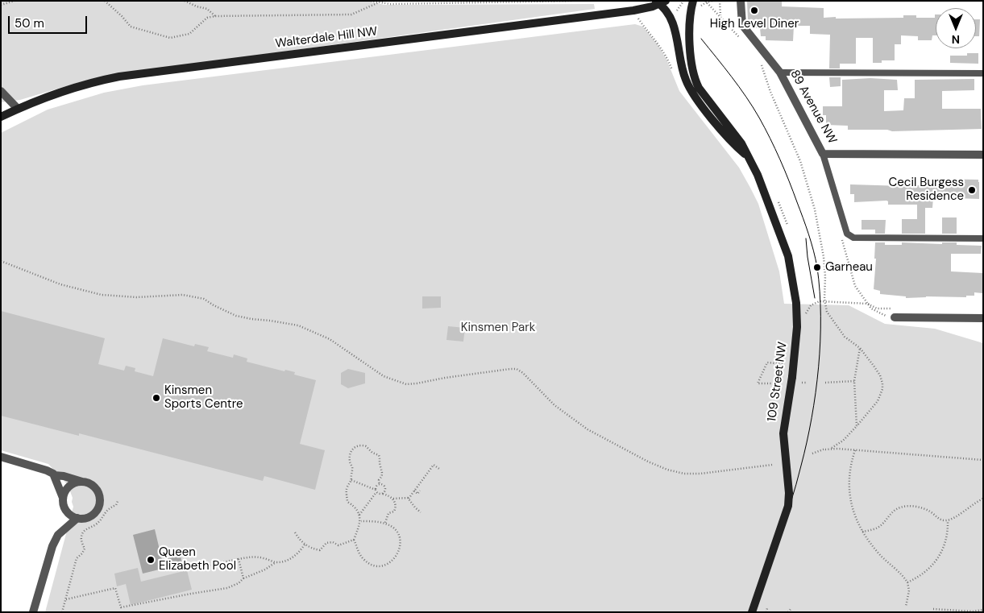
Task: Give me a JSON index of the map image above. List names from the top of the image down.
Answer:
{
  "streets": {
    "main road": ["Walterdale Hill NW", "109 Street NW"],
    "street": ["89 Avenue NW"]
  },
  "crossings": [
    ["Walterdale Hill NW", "109 Street NW"]
  ],
  "parks": ["Kinsmen Park"],
  "places": [
    "High Level Diner",
    "Cecil Burgess Residence",
    "Garneau",
    "Kinsmen Sports Centre",
    "Queen Elizabeth Pool"
  ],
  "scale_bar": "50 m",
  "north": "bottom"
}
